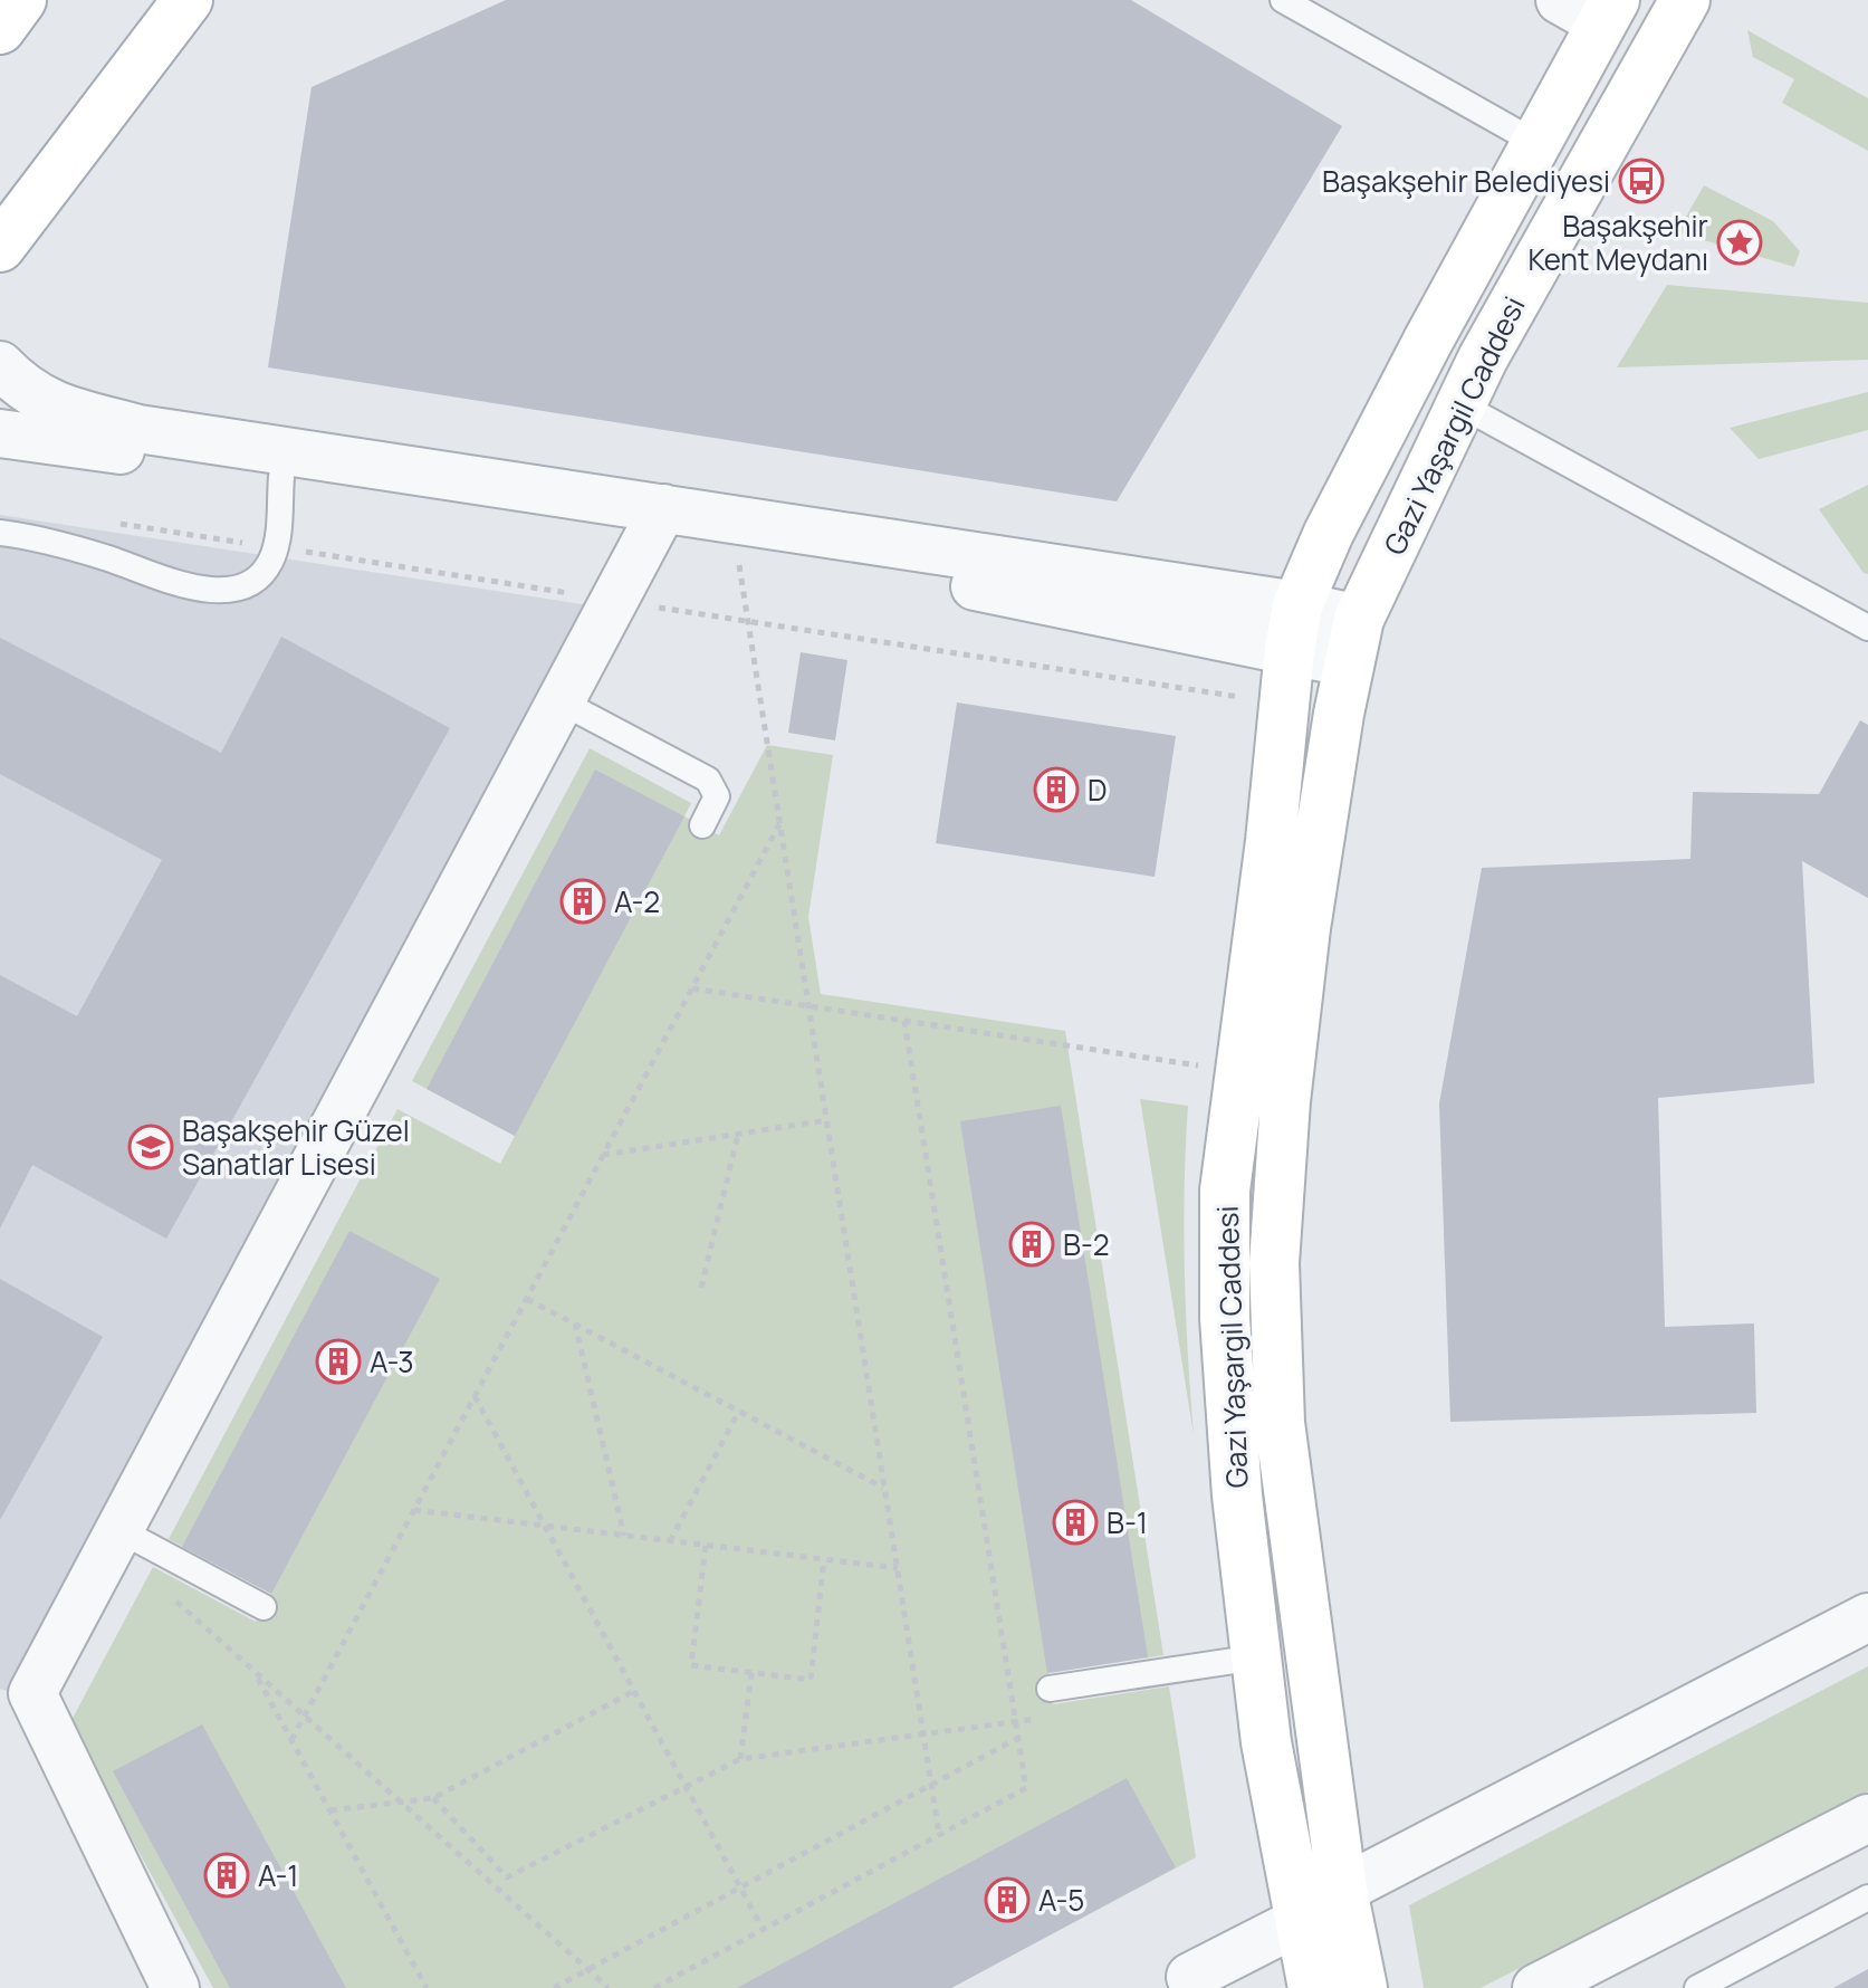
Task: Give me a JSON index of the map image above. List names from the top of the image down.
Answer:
{
  "streets": {
    "street": ["Gazi Yaşargil Caddesi"]
  },
  "places": {
    "bus stop": ["Başakşehir Belediyesi"],
    "place": ["Başakşehir Kent Meydanı"],
    "building": [
      "D",
      "A-2",
      "B-2",
      "A-3",
      "B-1",
      "A-1",
      "A-5"
    ],
    "school or university": ["Başakşehir Güzel Sanatlar Lisesi"]
  }
}
